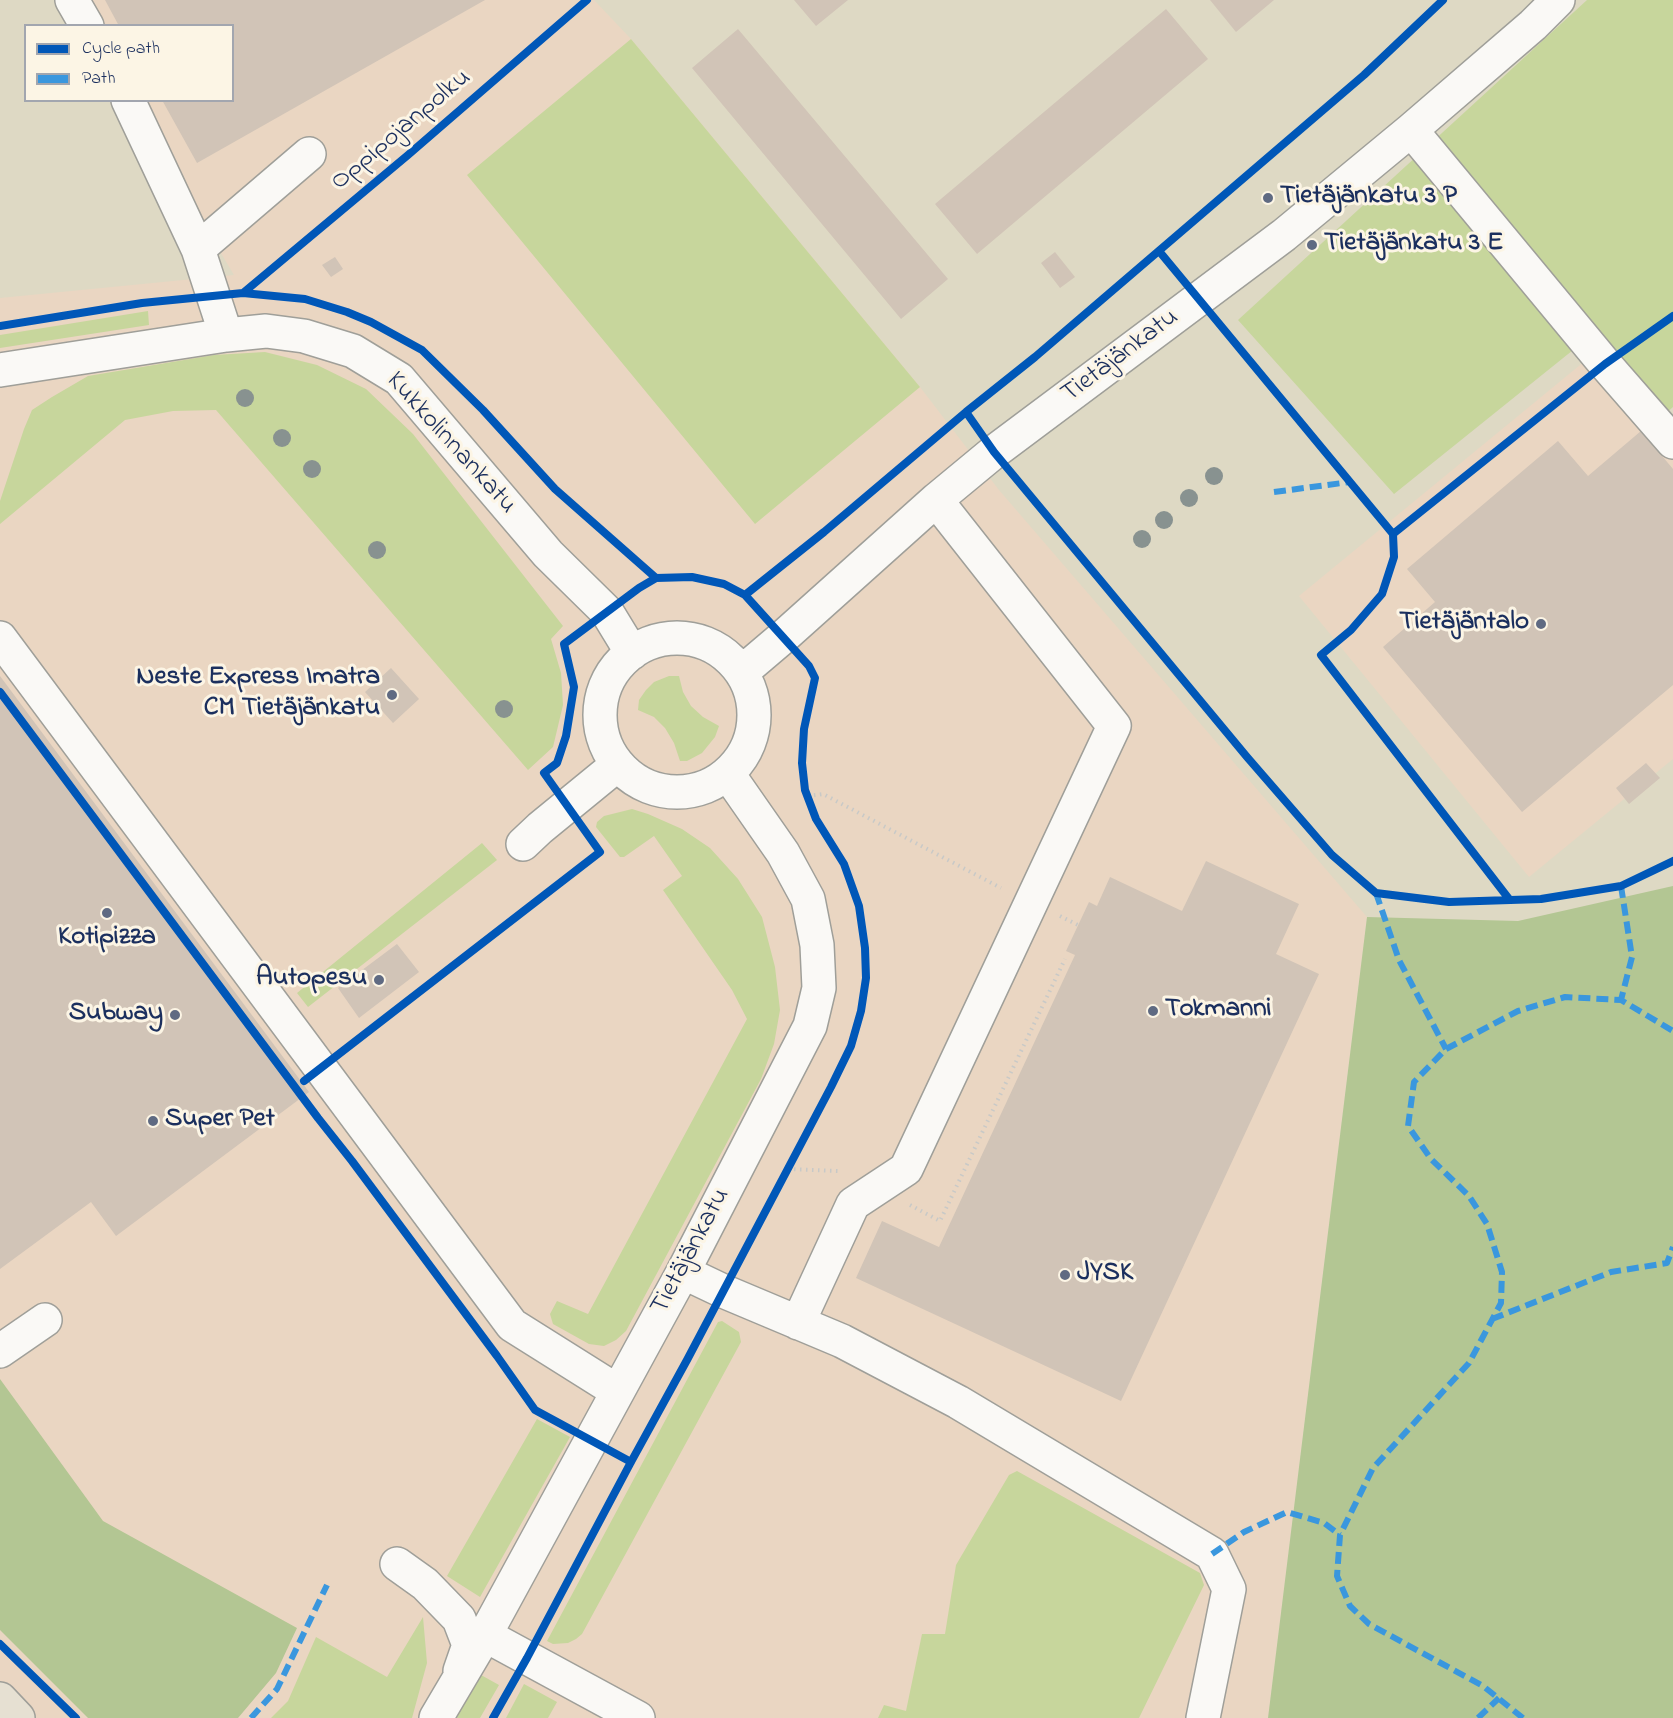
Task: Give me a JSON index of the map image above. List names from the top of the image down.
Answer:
{
  "streets": {
    "street": ["Tietäjänkatu", "Kukkolinnankatu"],
    "cycle path": ["Oppipojanpolku"]
  },
  "crossings": [
    ["Tietäjänkatu", "Kukkolinnankatu"]
  ],
  "places": [
    "Tietäjänkatu 3 P",
    "Tietäjänkatu 3 E",
    "Tietäjäntalo",
    "Neste Express Imatra CM Tietäjänkatu",
    "Kotipizza",
    "Autopesu",
    "Tokmanni",
    "Subway",
    "Super Pet",
    "JYSK"
  ],
  "legend": ["Cycle path", "Path"]
}
